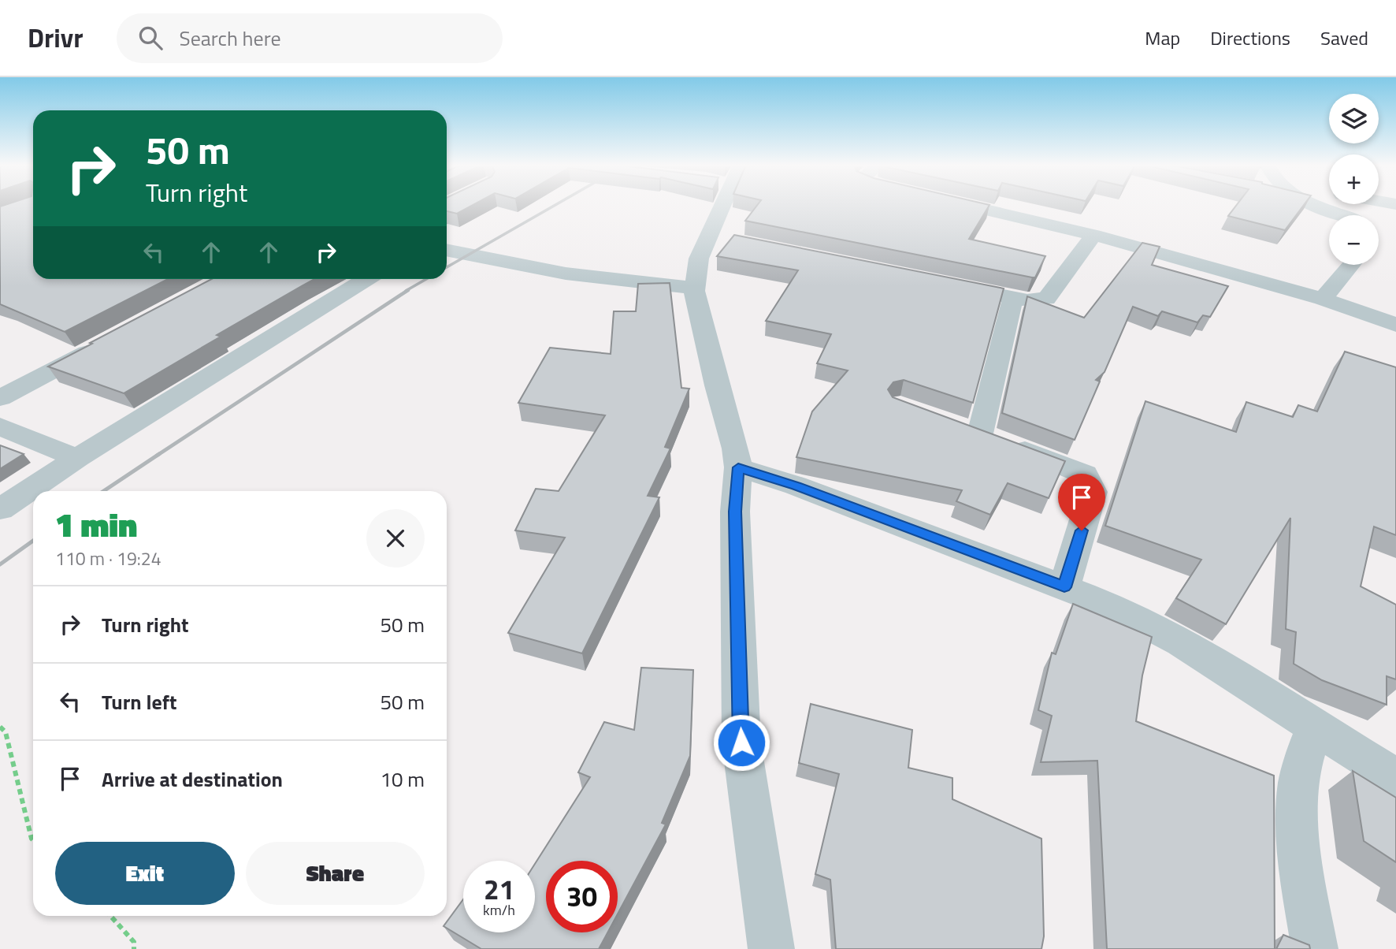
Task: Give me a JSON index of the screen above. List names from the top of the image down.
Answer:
{
  "page": {
    "header": "Drivr",
    "search": "Search here",
    "nav": ["Map", "Directions", "Saved"],
    "map_buttons": ["+", "−"],
    "turn": ["50 m", "Turn right"],
    "heading": ["1 min", "110 m · 19:24"],
    "list": [
      {
        "name": "Turn right",
        "value": "50 m"
      },
      {
        "name": "Turn left",
        "value": "50 m"
      },
      {
        "name": "Arrive at destination",
        "value": "10 m"
      }
    ],
    "buttons": ["Exit", "Share"],
    "speed": "21 km/h",
    "limit": "30"
  }
}
